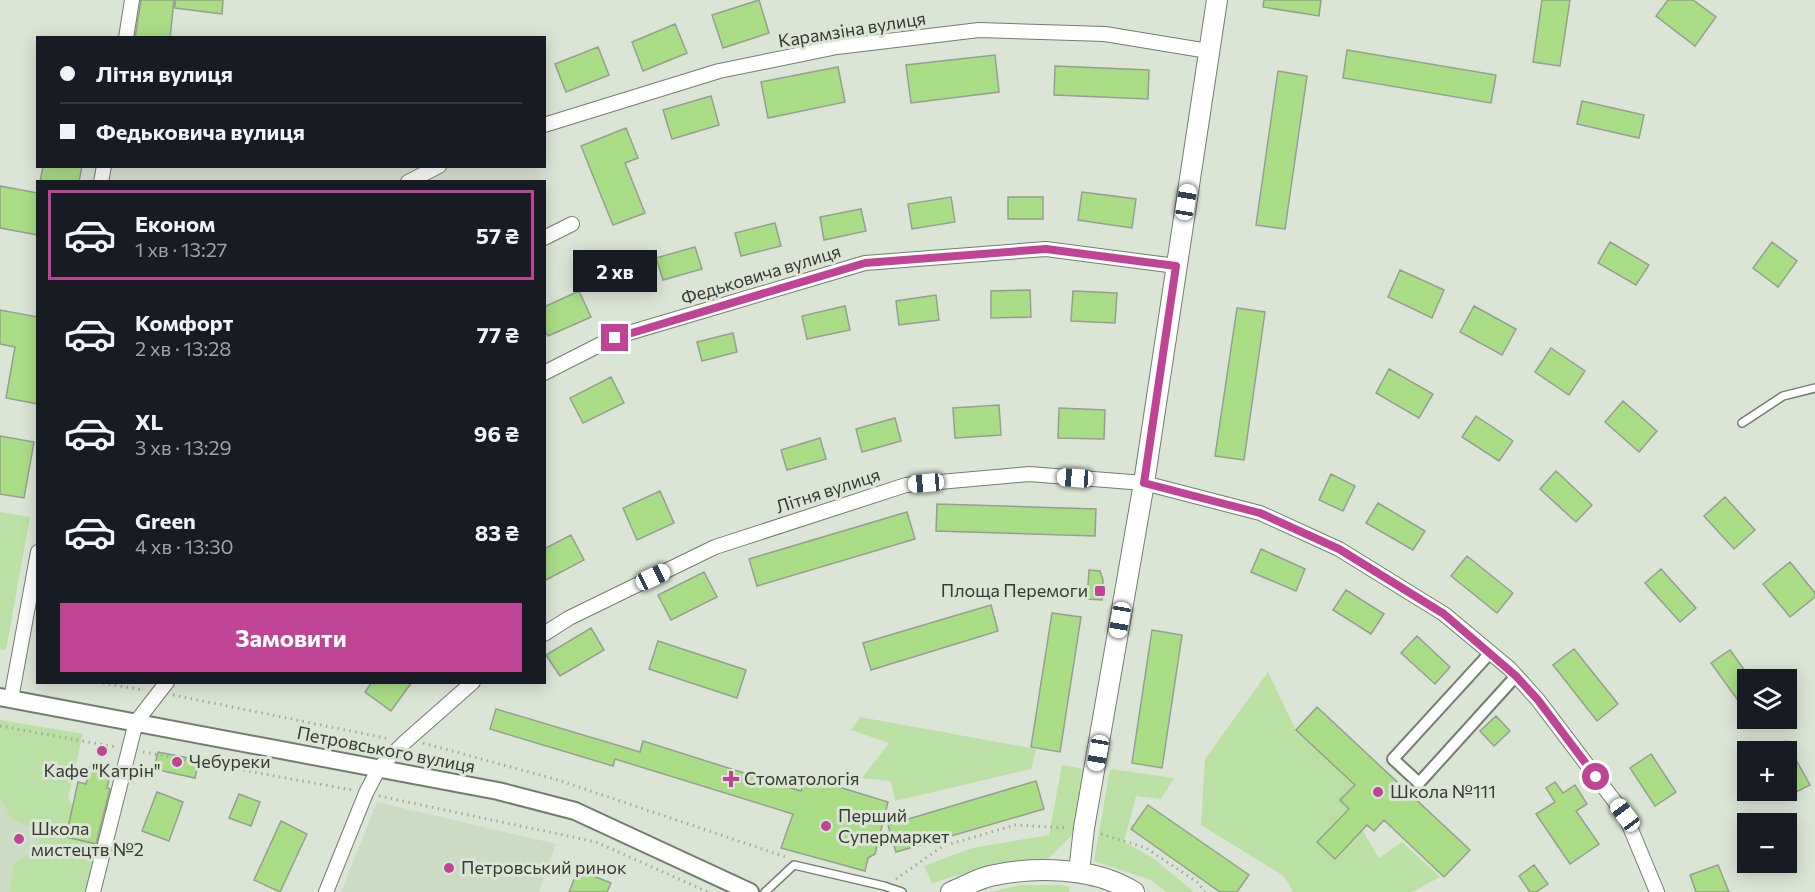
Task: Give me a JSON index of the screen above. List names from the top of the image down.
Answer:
{
  "streets": {
    "street": [
      "Карамзіна вулиця",
      "Федьковича вулиця",
      "Літня вулиця",
      "Петровського вулиця"
    ]
  },
  "places": {
    "transit": ["Площа Перемоги"],
    "other": [
      "Кафе \"Катрін\"",
      "Чебуреки",
      "Школа №111",
      "Перший Супермаркет",
      "Школа мистецтв №2",
      "Петровський ринок"
    ],
    "health": ["Стоматологія"]
  },
  "page": {
    "banner": ["Літня вулиця", "Федьковича вулиця"],
    "list": [
      {
        "name": "Економ",
        "note": "1 хв · 13:27",
        "value": "57 ₴"
      },
      {
        "name": "Комфорт",
        "note": "2 хв · 13:28",
        "value": "77 ₴"
      },
      {
        "name": "XL",
        "note": "3 хв · 13:29",
        "value": "96 ₴"
      },
      {
        "name": "Green",
        "note": "4 хв · 13:30",
        "value": "83 ₴"
      }
    ],
    "bubble": "2 хв",
    "buttons": "Замовити",
    "map_buttons": ["+", "−"]
  }
}
